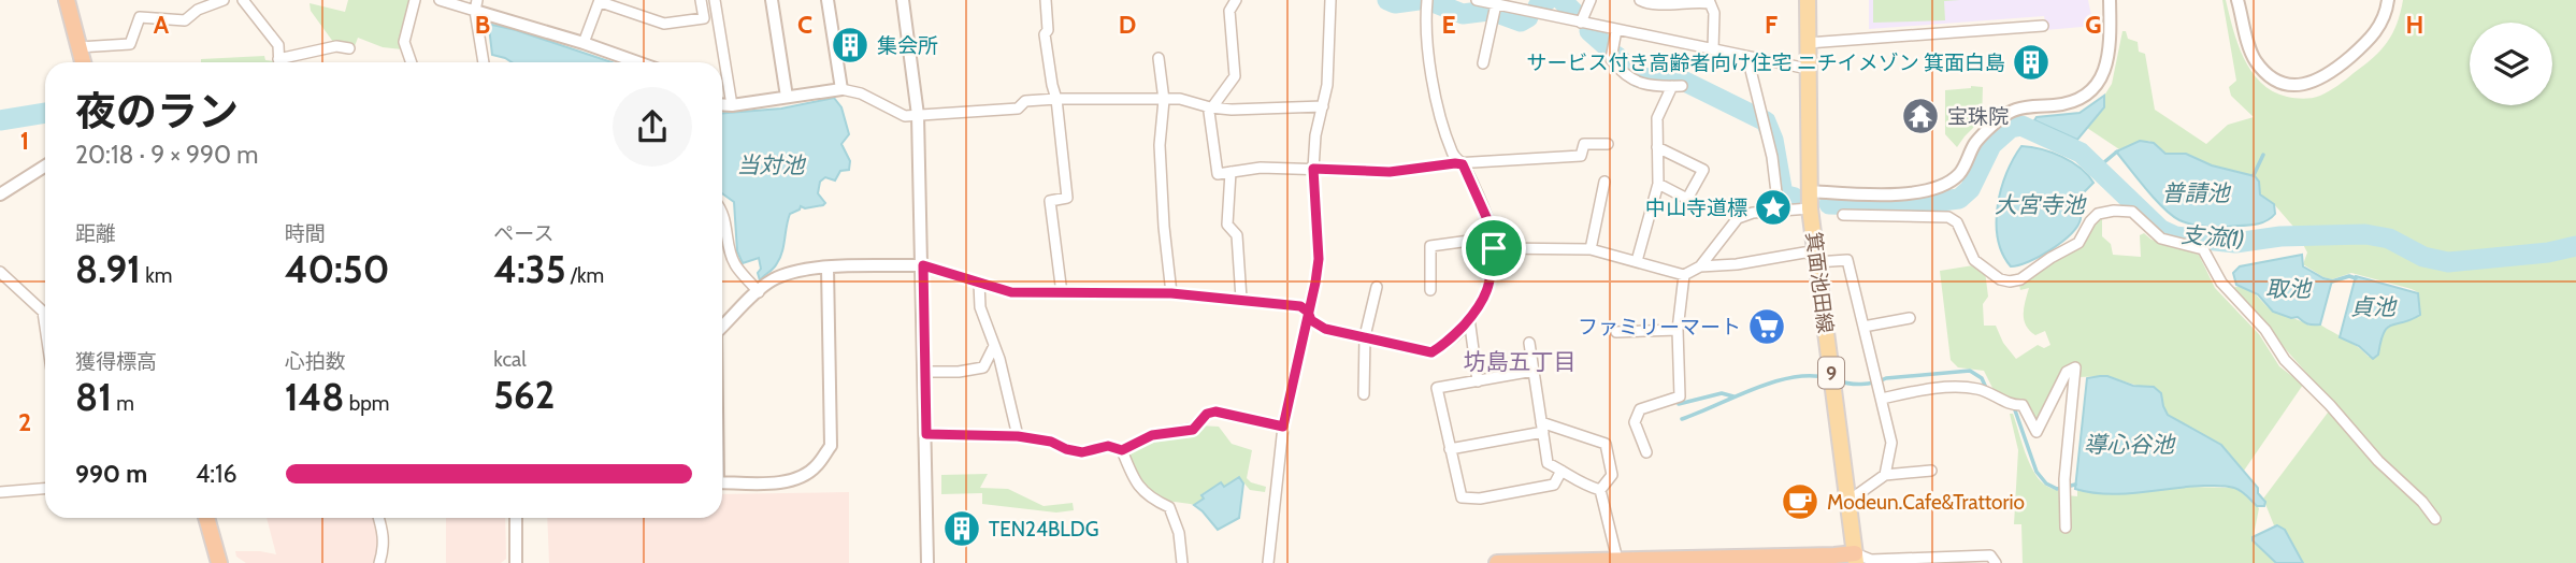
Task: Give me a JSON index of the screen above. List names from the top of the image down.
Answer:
{
  "streets": {
    "main road": ["箕面池田線", "9"]
  },
  "districts": ["坊島五丁目"],
  "water": [
    "当対池",
    "普請池",
    "大宮寺池",
    "支流(1)",
    "取池",
    "貞池",
    "導心谷池"
  ],
  "places": {
    "building": ["集会所", "サービス付き高齢者向け住宅 ニチイメゾン 箕面白島", "TEN24BLDG"],
    "temple": ["宝珠院"],
    "place": ["中山寺道標"],
    "supermarket": ["ファミリーマート"],
    "cafe": ["Modeun.Cafe&Trattorio"]
  },
  "page": {
    "heading": ["夜のラン", "20:18 · 9 × 990 m"],
    "stats": [
      ["距離", "8.91 km"],
      ["時間", "40:50"],
      ["ペース", "4:35 /km"],
      ["獲得標高", "81 m"],
      ["心拍数", "148 bpm"],
      ["kcal", "562"]
    ],
    "list": [
      {
        "name": "990 m",
        "note": "4:16"
      }
    ]
  },
  "grid": {
    "columns": [
      "A",
      "B",
      "C",
      "D",
      "E",
      "F",
      "G",
      "H"
    ],
    "rows": ["1", "2"]
  }
}
